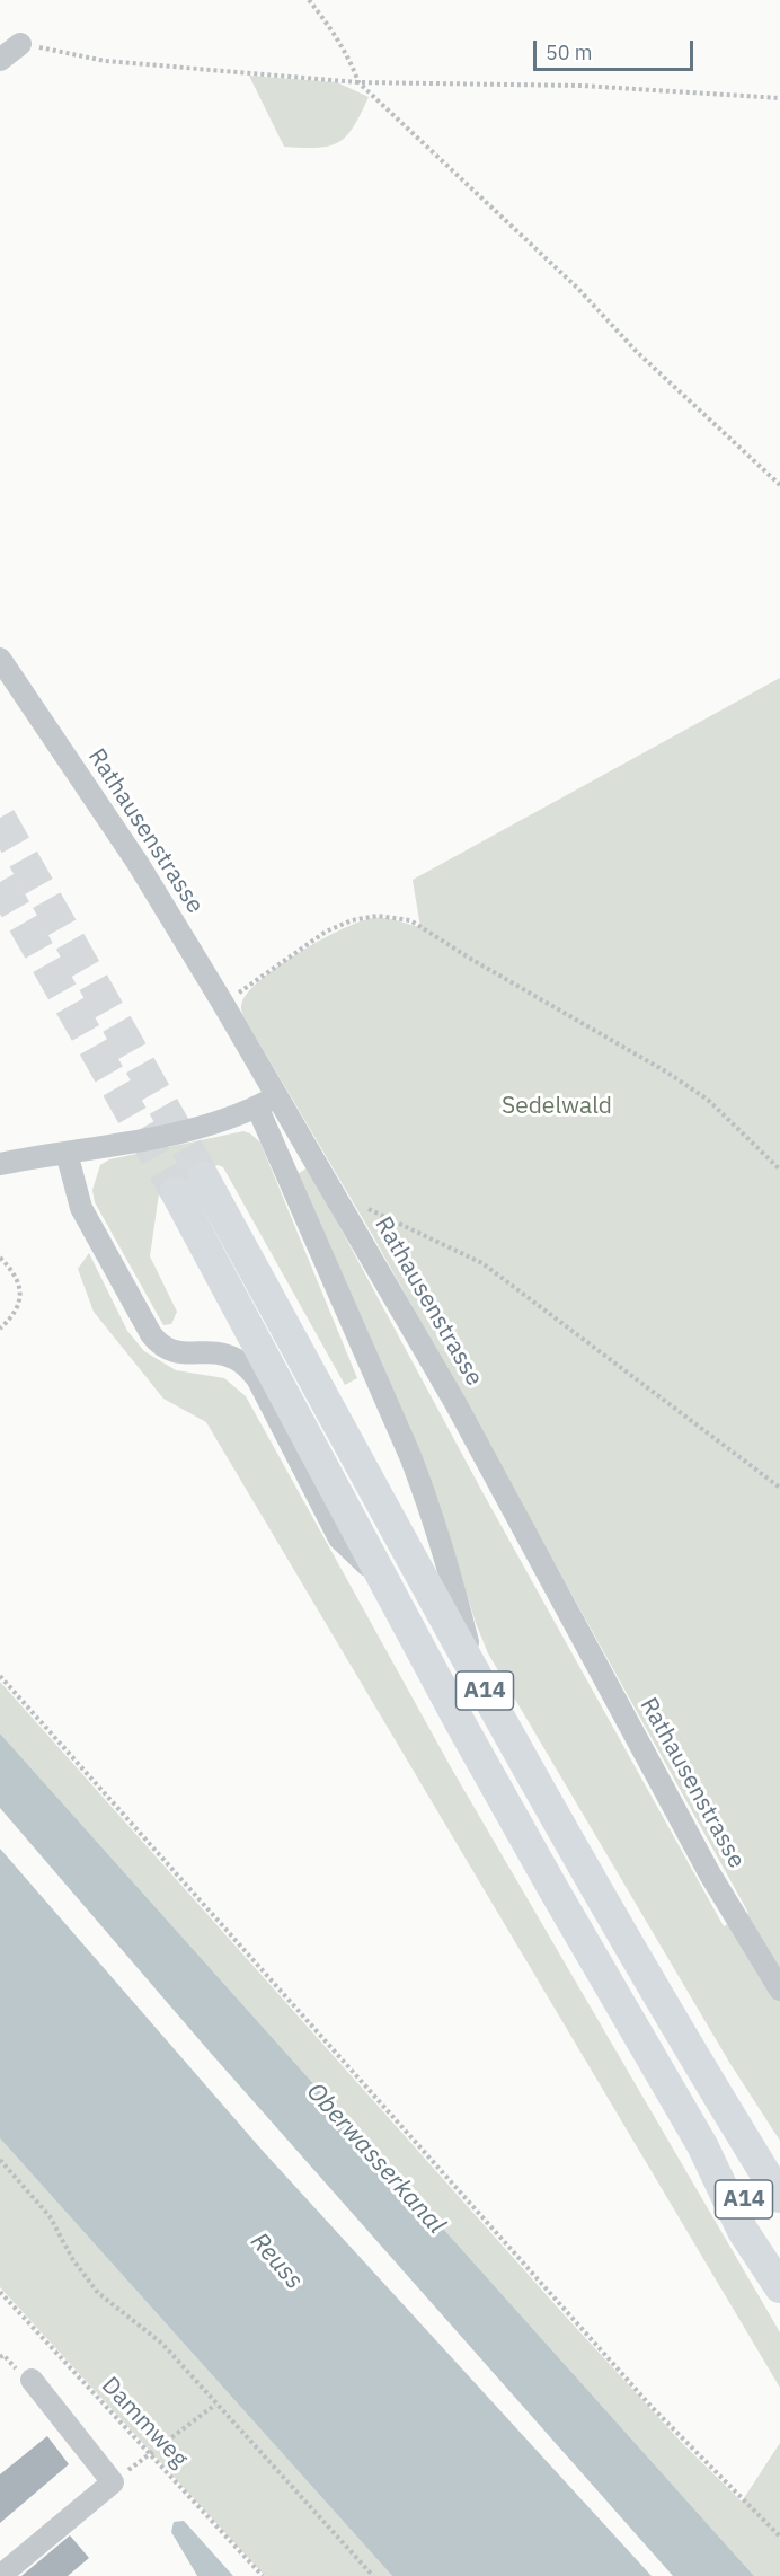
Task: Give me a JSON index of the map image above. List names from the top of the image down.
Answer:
{
  "streets": {
    "highway": ["A14"],
    "street": ["Rathausenstrasse"],
    "path": ["Dammweg"]
  },
  "water": ["Oberwasserkanal", "Reuss"],
  "parks": ["Sedelwald"],
  "scale_bar": "50 m"
}
